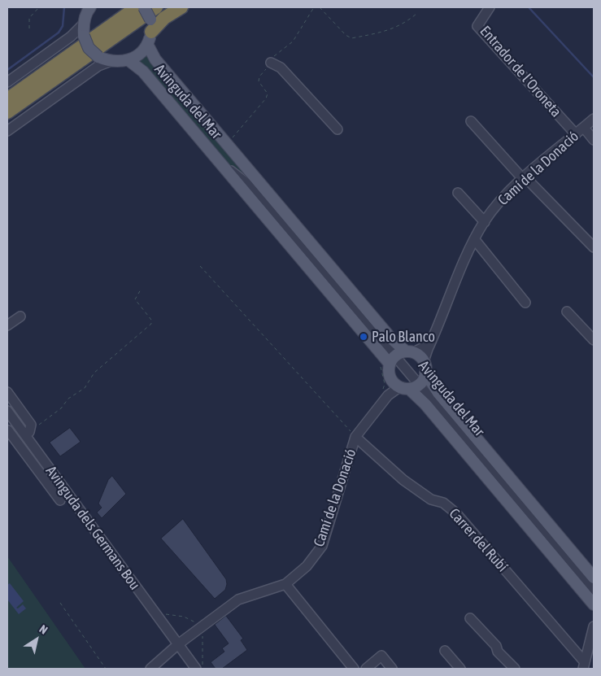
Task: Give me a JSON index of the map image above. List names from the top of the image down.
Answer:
{
  "streets": {
    "main road": ["Avinguda del Mar"],
    "street": [
      "Entrador de l'Oroneta",
      "Camí de la Donació",
      "Avinguda dels Germans Bou",
      "Carrer del Rubí"
    ]
  },
  "crossings": [
    ["Entrador de l'Oroneta", "Camí de la Donació"],
    ["Avinguda del Mar", "Camí de la Donació"],
    ["Camí de la Donació", "Avinguda dels Germans Bou"],
    ["Camí de la Donació", "Carrer del Rubí"]
  ],
  "places": ["Palo Blanco"],
  "north": "top right"
}
